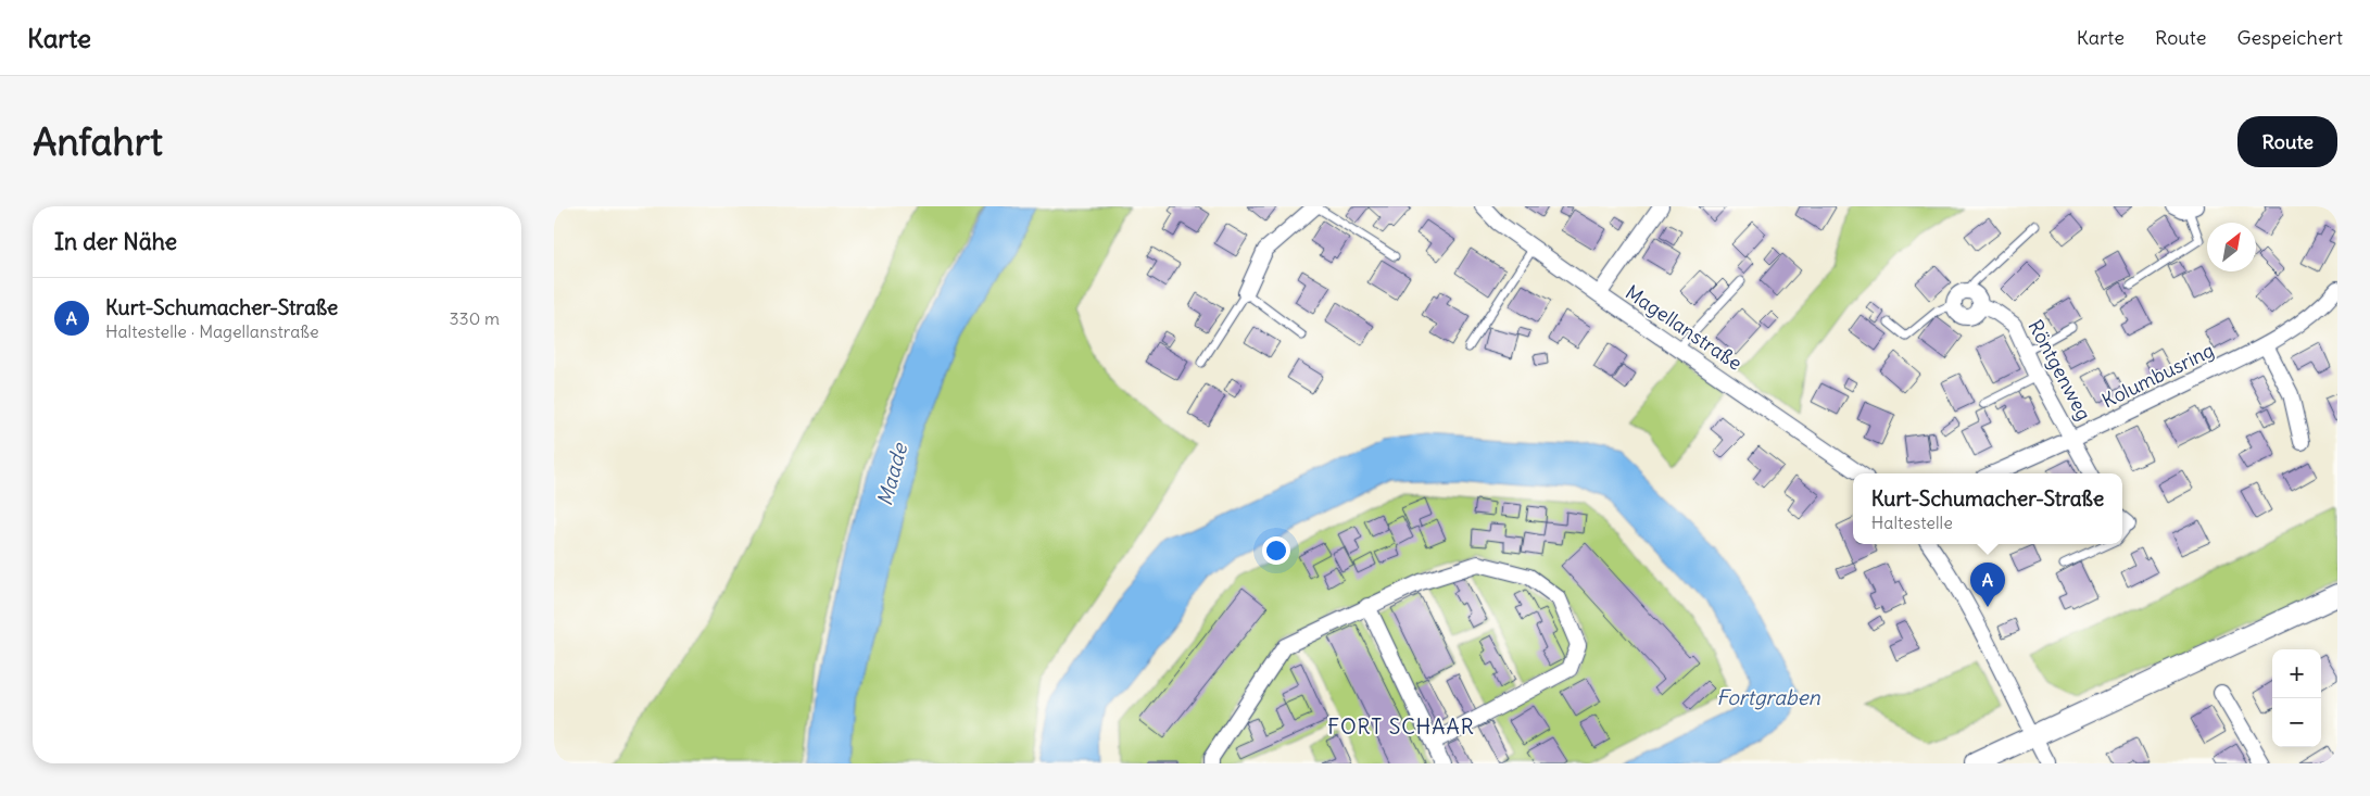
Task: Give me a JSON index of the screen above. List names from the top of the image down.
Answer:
{
  "streets": {
    "street": ["Magellanstraße", "Röntgenweg", "Kolumbusring"]
  },
  "crossings": [
    ["Röntgenweg", "Kolumbusring"]
  ],
  "districts": ["FORT SCHAAR"],
  "water": ["Maade", "Fortgraben"],
  "north": "top right",
  "page": {
    "header": "Karte",
    "nav": ["Karte", "Route", "Gespeichert"],
    "buttons": "Route",
    "title": "Anfahrt",
    "heading": "In der Nähe",
    "list": [
      {
        "mark": "A",
        "name": "Kurt-Schumacher-Straße",
        "note": "Haltestelle · Magellanstraße",
        "value": "330 m"
      }
    ],
    "popup": ["Kurt-Schumacher-Straße", "Haltestelle"],
    "pins": "A",
    "map_buttons": ["+", "−"]
  }
}
